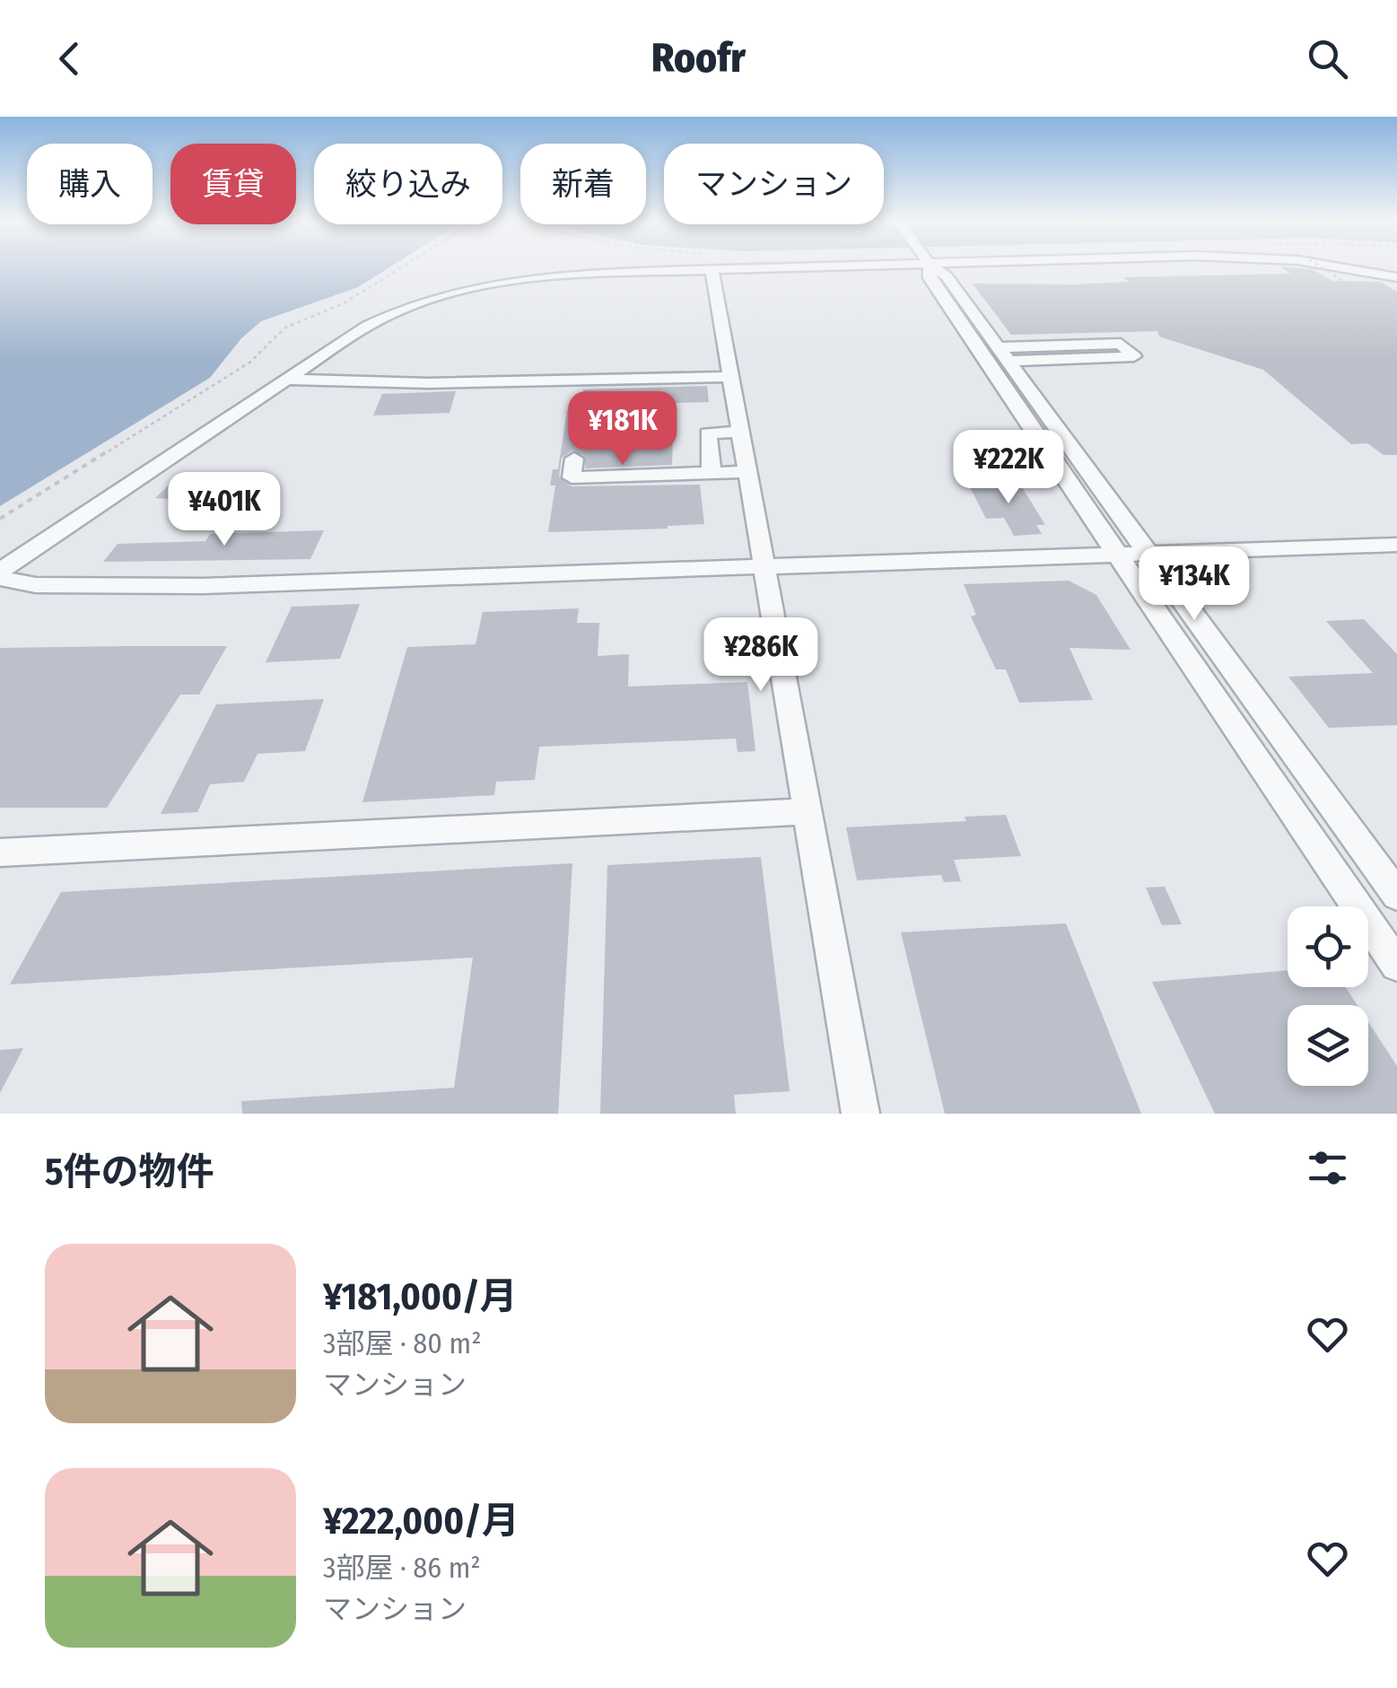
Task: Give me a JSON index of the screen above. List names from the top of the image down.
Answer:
{
  "page": {
    "header": "Roofr",
    "chip": [
      "購入",
      "賃貸",
      "絞り込み",
      "新着",
      "マンション"
    ],
    "price": [
      "¥181K",
      "¥222K",
      "¥401K",
      "¥134K",
      "¥286K"
    ],
    "heading": "5件の物件",
    "list": [
      {
        "name": "¥181,000/月",
        "note": "3部屋 · 80 m² · マンション"
      },
      {
        "name": "¥222,000/月",
        "note": "3部屋 · 86 m² · マンション"
      }
    ]
  }
}
